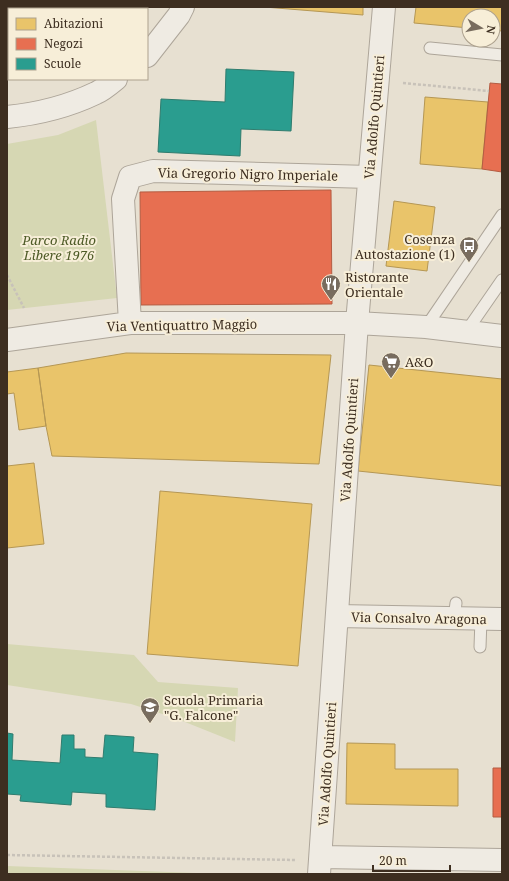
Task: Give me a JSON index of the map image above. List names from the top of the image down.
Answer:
{
  "streets": {
    "street": [
      "Via Adolfo Quintieri",
      "Via Gregorio Nigro Imperiale",
      "Via Ventiquattro Maggio",
      "Via Consalvo Aragona"
    ]
  },
  "crossings": [
    ["Via Adolfo Quintieri", "Via Gregorio Nigro Imperiale"],
    ["Via Adolfo Quintieri", "Via Ventiquattro Maggio"],
    ["Via Adolfo Quintieri", "Via Consalvo Aragona"],
    ["Via Gregorio Nigro Imperiale", "Via Ventiquattro Maggio"]
  ],
  "parks": ["Parco Radio Libere 1976"],
  "places": {
    "bus stop": ["Cosenza Autostazione (1)"],
    "restaurant": ["Ristorante Orientale"],
    "supermarket": ["A&O"],
    "school or university": ["Scuola Primaria \"G. Falcone\""]
  },
  "legend": ["Abitazioni", "Negozi", "Scuole"],
  "scale_bar": "20 m",
  "north": "right"
}
